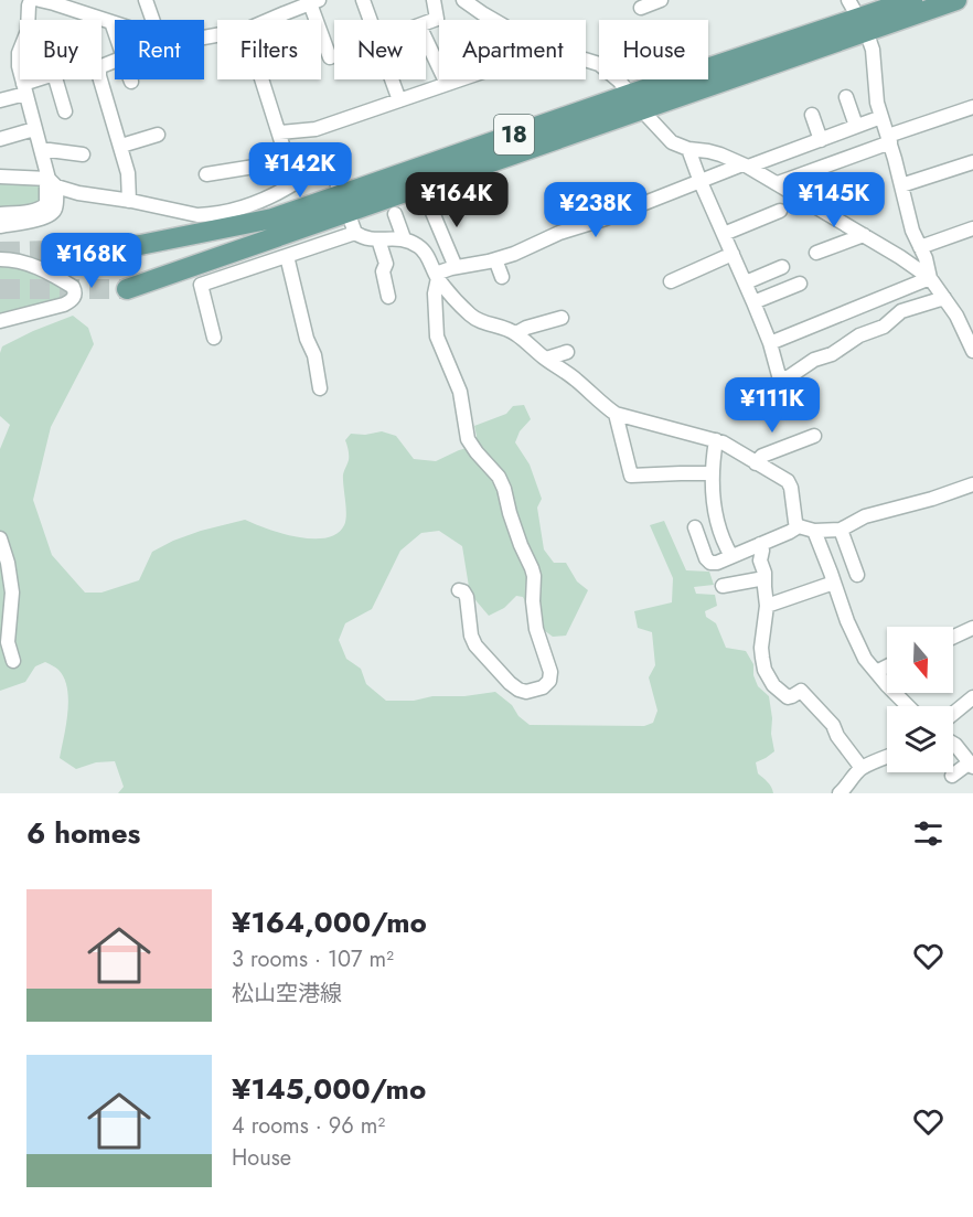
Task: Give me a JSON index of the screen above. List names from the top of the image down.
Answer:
{
  "streets": {
    "main road": ["18"]
  },
  "north": "bottom",
  "page": {
    "chip": [
      "Buy",
      "Rent",
      "Filters",
      "New",
      "Apartment",
      "House"
    ],
    "price": [
      "¥142K",
      "¥164K",
      "¥145K",
      "¥238K",
      "¥168K",
      "¥111K"
    ],
    "heading": "6 homes",
    "list": [
      {
        "name": "¥164,000/mo",
        "note": "3 rooms · 107 m² · 松山空港線"
      },
      {
        "name": "¥145,000/mo",
        "note": "4 rooms · 96 m² · House"
      }
    ]
  }
}
